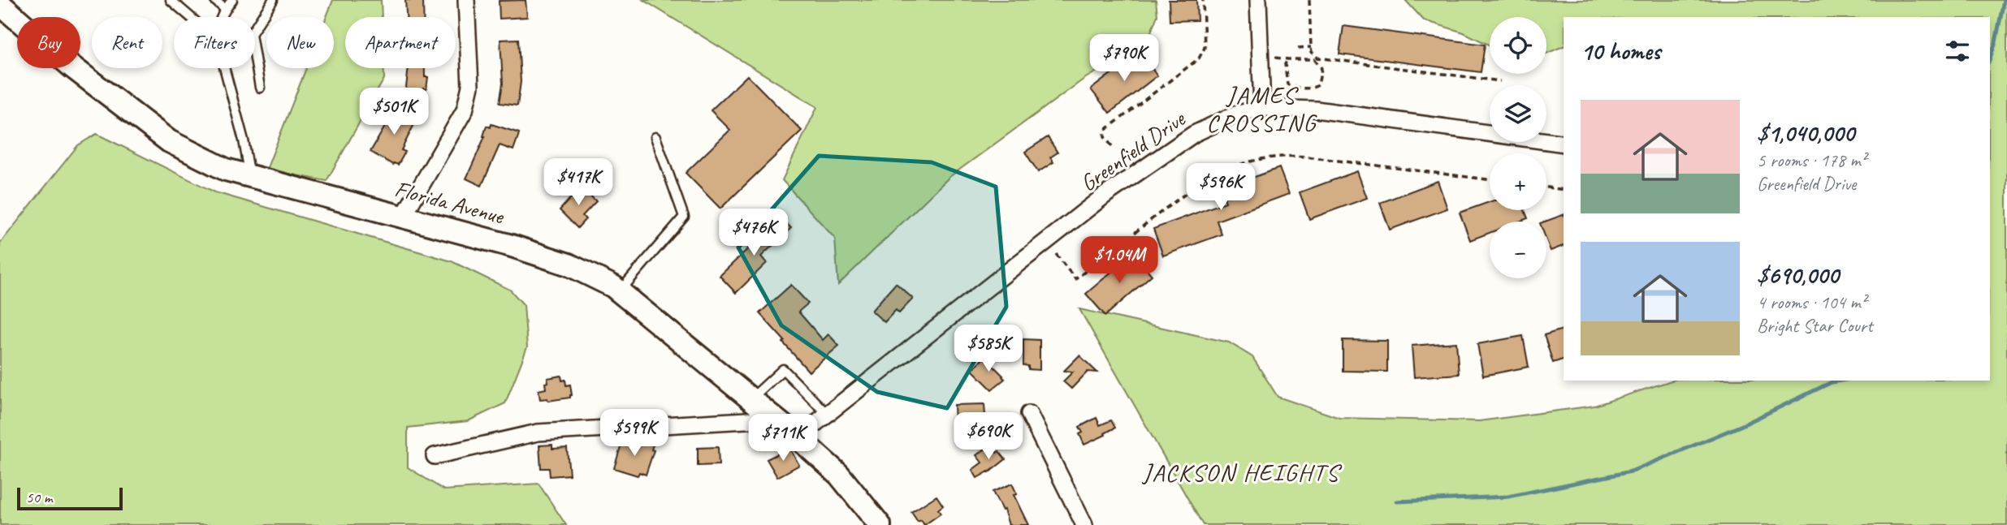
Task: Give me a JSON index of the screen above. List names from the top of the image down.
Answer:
{
  "streets": {
    "main road": ["Florida Avenue"],
    "street": ["Greenfield Drive"]
  },
  "crossings": [
    ["Greenfield Drive", "Florida Avenue"]
  ],
  "districts": ["JAMES CROSSING", "JACKSON HEIGHTS"],
  "scale_bar": "50 m",
  "page": {
    "map_buttons": ["+", "−"],
    "chip": [
      "Buy",
      "Rent",
      "Filters",
      "New",
      "Apartment"
    ],
    "heading": "10 homes",
    "price": [
      "$790K",
      "$501K",
      "$417K",
      "$596K",
      "$476K",
      "$1.04M",
      "$585K",
      "$599K",
      "$690K",
      "$711K"
    ],
    "list": [
      {
        "name": "$1,040,000",
        "note": "5 rooms · 178 m² · Greenfield Drive"
      },
      {
        "name": "$690,000",
        "note": "4 rooms · 104 m² · Bright Star Court"
      }
    ],
    "scale": "50 m"
  }
}
